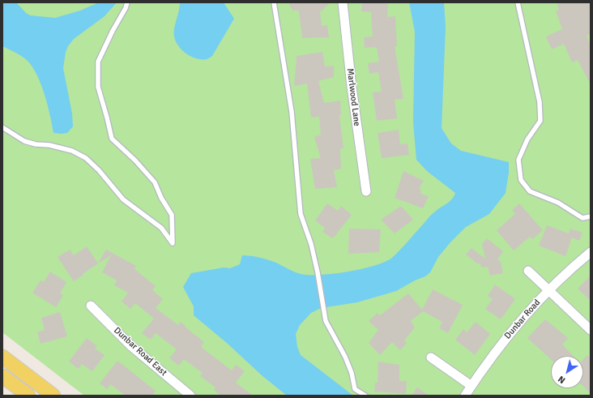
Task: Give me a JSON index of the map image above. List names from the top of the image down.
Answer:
{
  "streets": {
    "street": ["Marlwood Lane", "Dunbar Road", "Dunbar Road East"]
  },
  "north": "bottom left"
}
